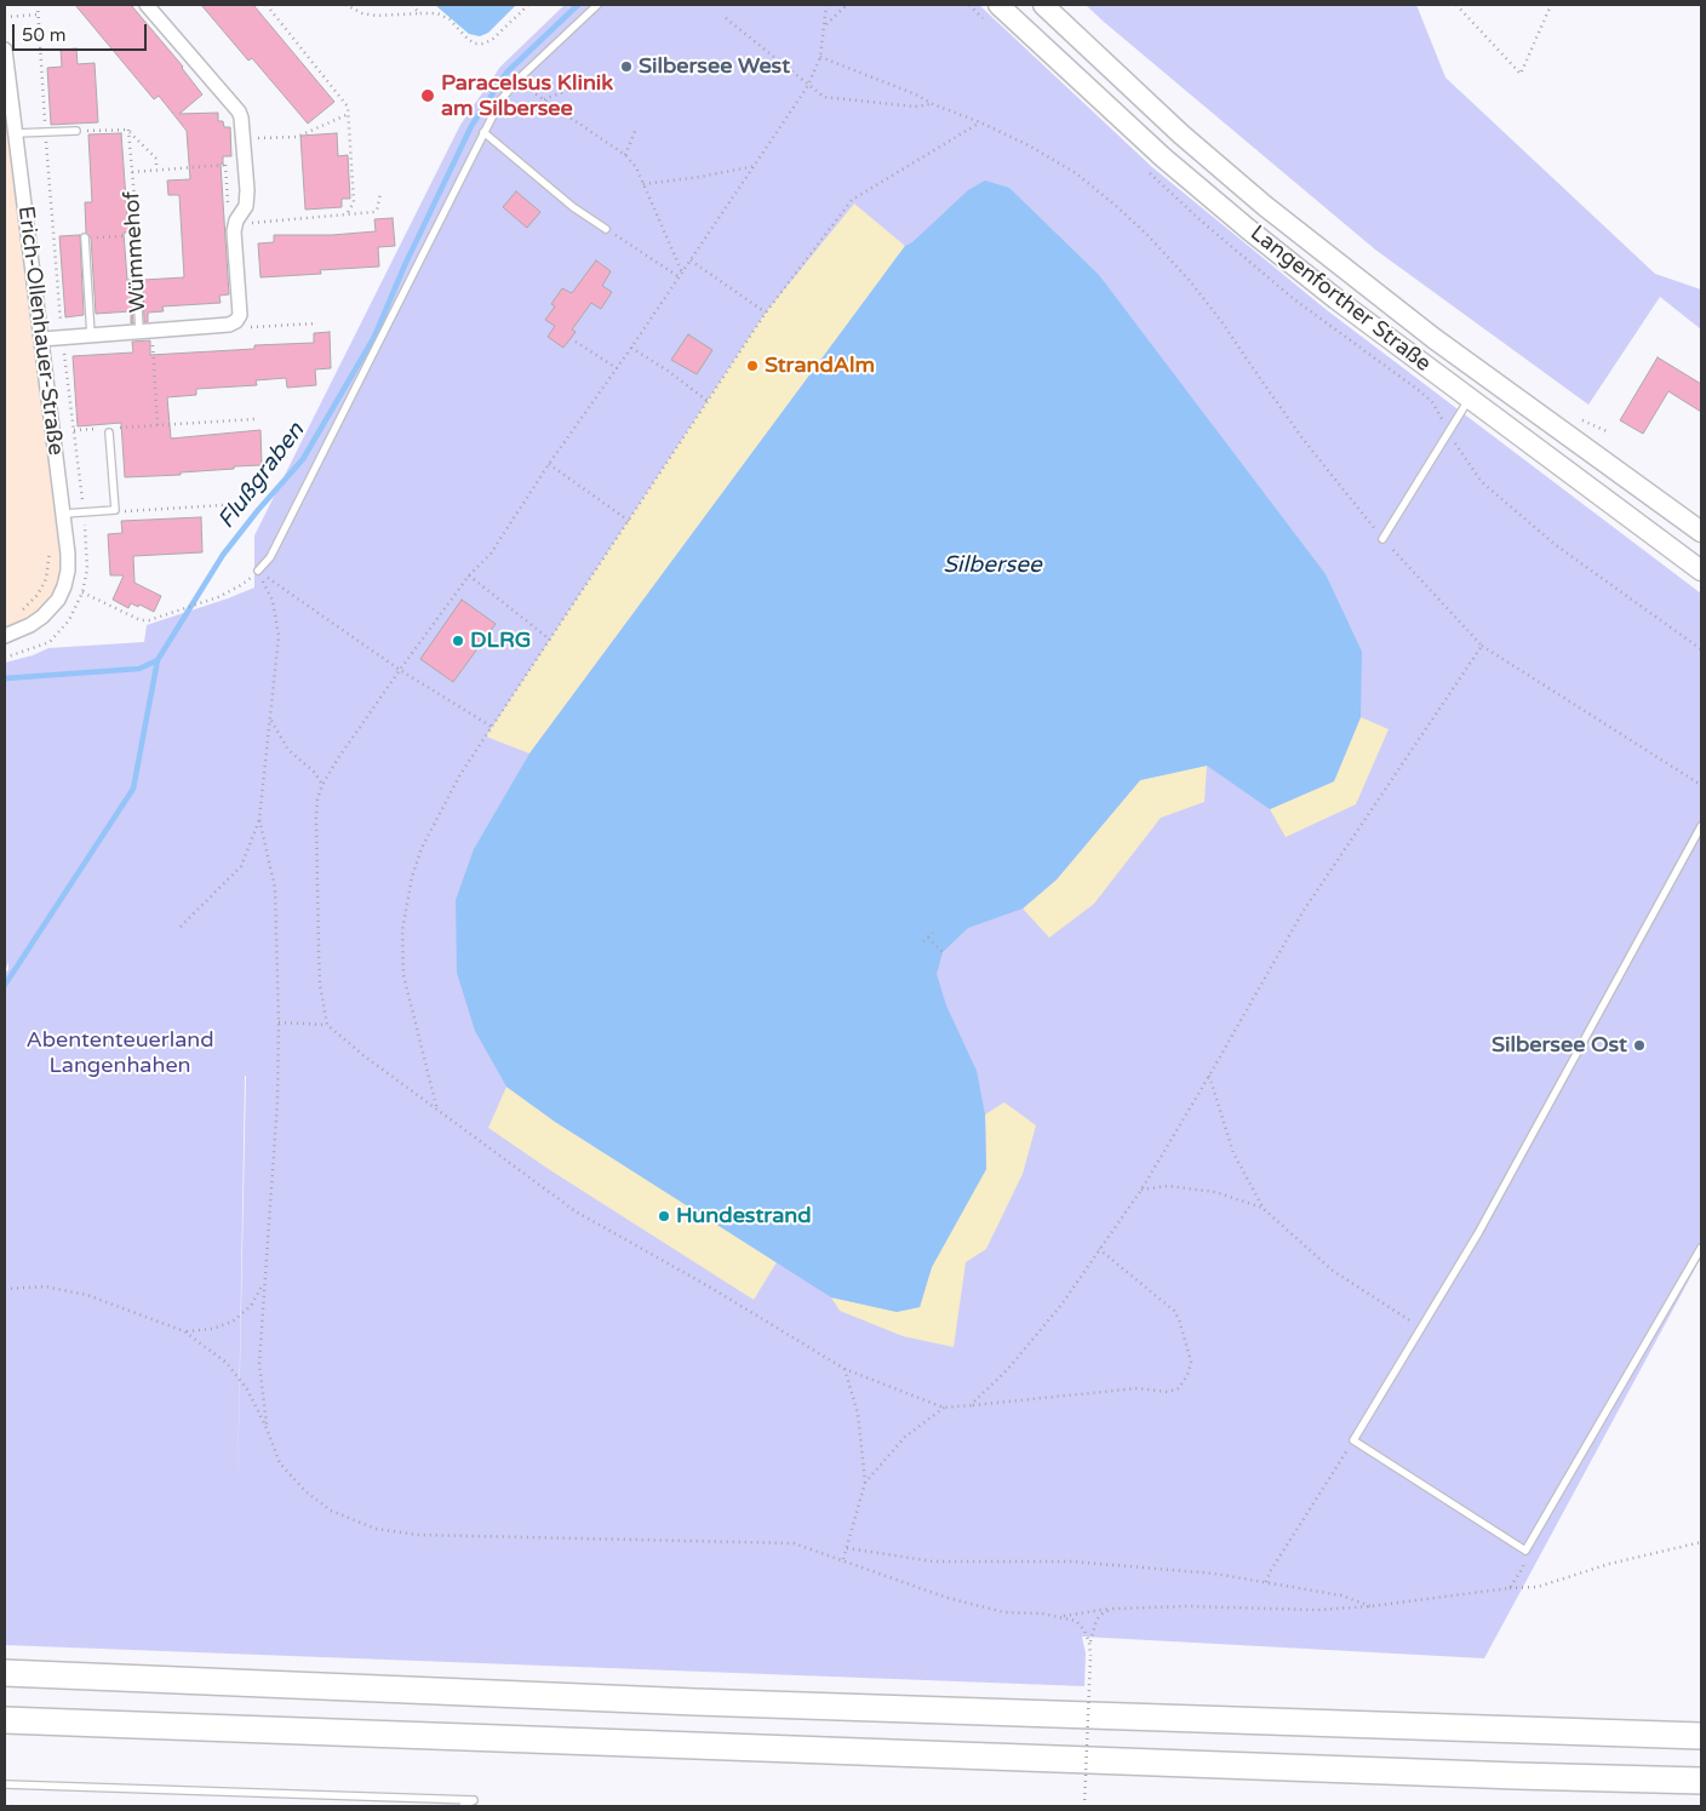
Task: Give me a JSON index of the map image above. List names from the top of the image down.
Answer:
{
  "streets": {
    "main road": ["Langenforther Straße"],
    "street": ["Wümmehof", "Erich-Ollenhauer-Straße"]
  },
  "crossings": [
    ["Wümmehof", "Erich-Ollenhauer-Straße"]
  ],
  "water": ["Flußgraben", "Silbersee"],
  "parks": ["Abententeuerland Langenhahen"],
  "places": [
    "Silbersee West",
    "Paracelsus Klinik am Silbersee",
    "StrandAlm",
    "DLRG",
    "Silbersee Ost",
    "Hundestrand"
  ],
  "scale_bar": "50 m"
}
